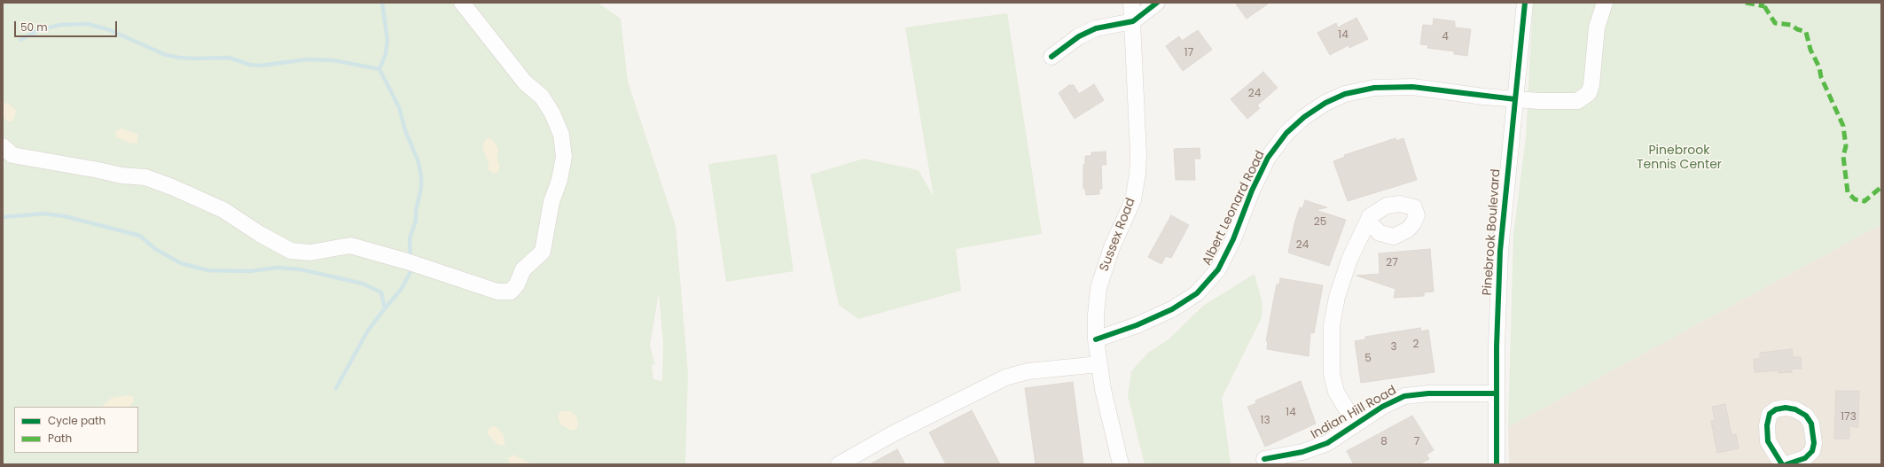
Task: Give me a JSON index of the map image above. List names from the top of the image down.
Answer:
{
  "streets": {
    "street": [
      "Albert Leonard Road",
      "Pinebrook Boulevard",
      "Sussex Road",
      "Indian Hill Road"
    ]
  },
  "crossings": [
    ["Albert Leonard Road", "Pinebrook Boulevard"],
    ["Albert Leonard Road", "Sussex Road"],
    ["Pinebrook Boulevard", "Indian Hill Road"]
  ],
  "parks": ["Pinebrook Tennis Center"],
  "house_numbers": [
    "14",
    "4",
    "17",
    "24",
    "25",
    "24",
    "27",
    "2",
    "3",
    "5",
    "14",
    "173",
    "13",
    "8",
    "7"
  ],
  "legend": ["Cycle path", "Path"],
  "scale_bar": "50 m"
}
